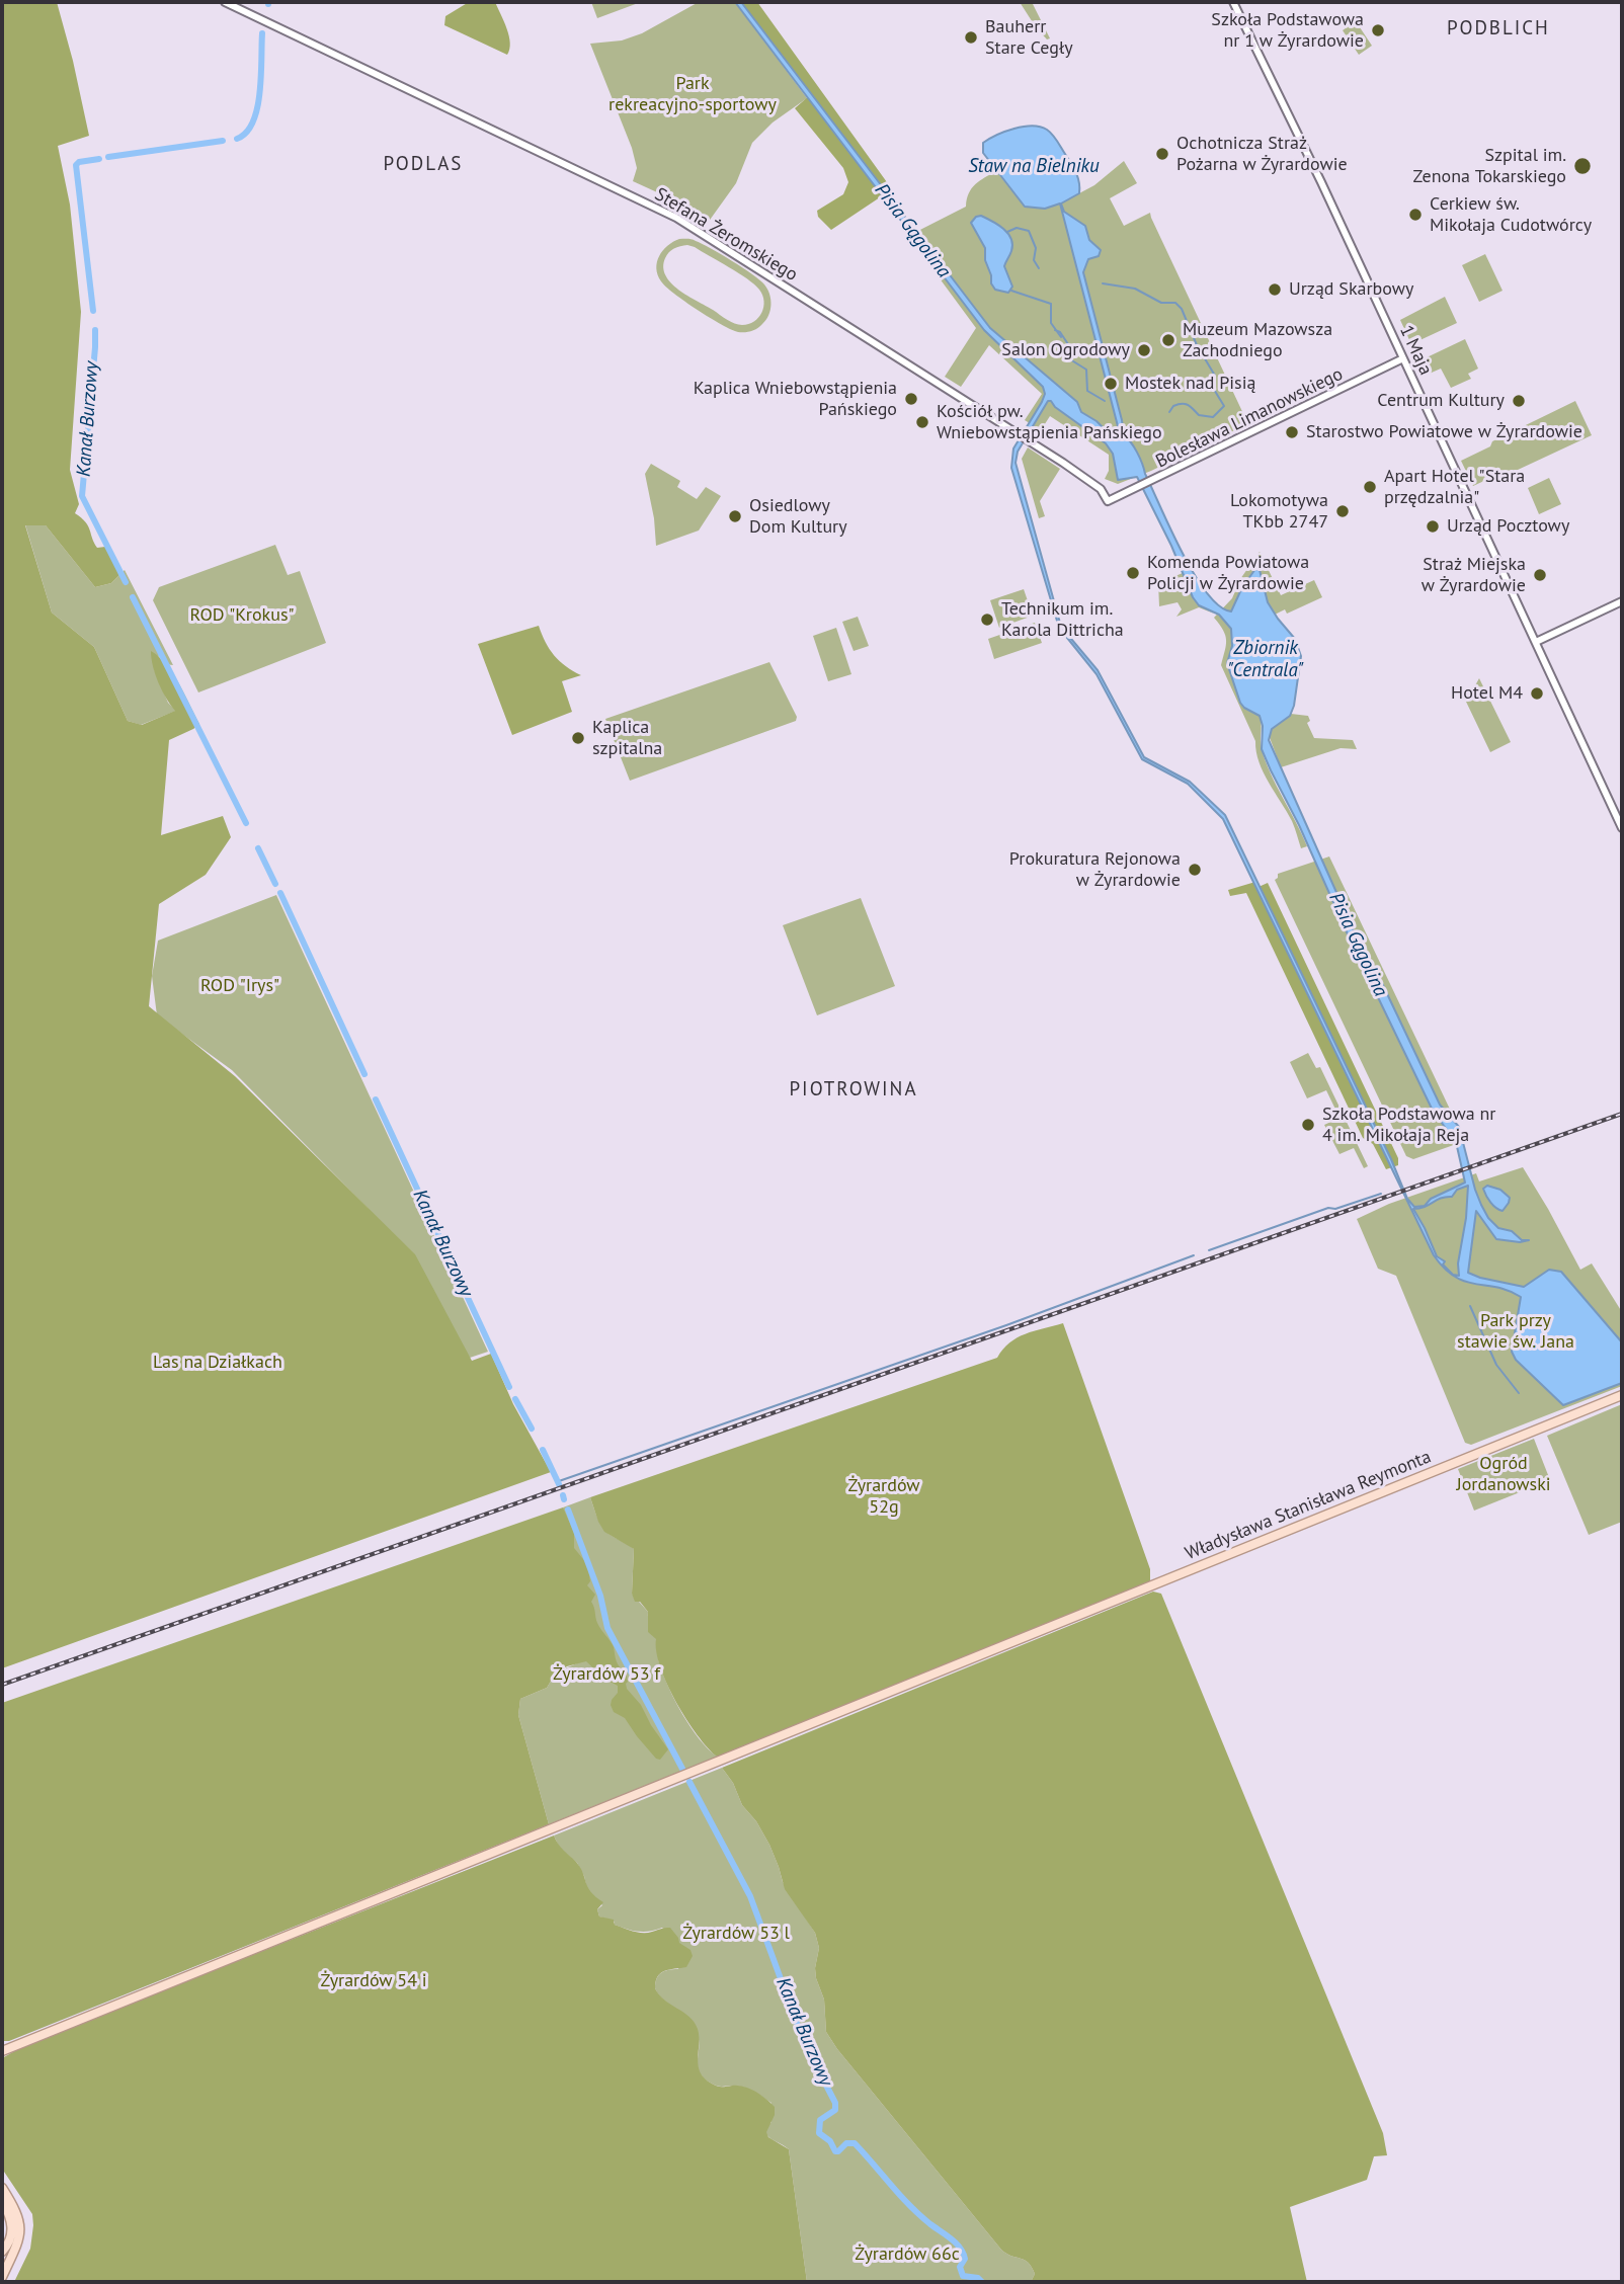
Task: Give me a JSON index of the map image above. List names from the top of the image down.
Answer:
{
  "streets": {
    "main road": ["Władysława Stanisława Reymonta"],
    "street": ["Stefana Żeromskiego", "1 Maja", "Bolesława Limanowskiego"]
  },
  "crossings": [
    ["Stefana Żeromskiego", "Bolesława Limanowskiego"],
    ["1 Maja", "Bolesława Limanowskiego"]
  ],
  "districts": ["PODBLICH", "PODLAS", "PIOTROWINA"],
  "water": [
    "Staw na Bielniku",
    "Pisia Gągolina",
    "Kanał Burzowy",
    "Zbiornik \"Centrala\""
  ],
  "parks": [
    "Park rekreacyjno-sportowy",
    "ROD \"Krokus\"",
    "ROD \"Irys\"",
    "Park przy stawie św. Jana",
    "Las na Działkach",
    "Ogród Jordanowski",
    "Żyrardów 52g",
    "Żyrardów 53 f",
    "Żyrardów 53 l",
    "Żyrardów 54 i",
    "Żyrardów 66c"
  ],
  "places": [
    "Szkoła Podstawowa nr 1 w Żyrardowie",
    "Bauherr Stare Cegły",
    "Ochotnicza Straż Pożarna w Żyrardowie",
    "Szpital im. Zenona Tokarskiego",
    "Cerkiew św. Mikołaja Cudotwórcy",
    "Urząd Skarbowy",
    "Muzeum Mazowsza Zachodniego",
    "Salon Ogrodowy",
    "Mostek nad Pisią",
    "Kaplica Wniebowstąpienia Pańskiego",
    "Centrum Kultury",
    "Kościół pw. Wniebowstąpienia Pańskiego",
    "Starostwo Powiatowe w Żyrardowie",
    "Apart Hotel \"Stara przędzalnia\"",
    "Lokomotywa TKbb 2747",
    "Osiedlowy Dom Kultury",
    "Urząd Pocztowy",
    "Komenda Powiatowa Policji w Żyrardowie",
    "Straż Miejska w Żyrardowie",
    "Technikum im. Karola Dittricha",
    "Hotel M4",
    "Kaplica szpitalna",
    "Prokuratura Rejonowa w Żyrardowie",
    "Szkoła Podstawowa nr 4 im. Mikołaja Reja"
  ]
}
